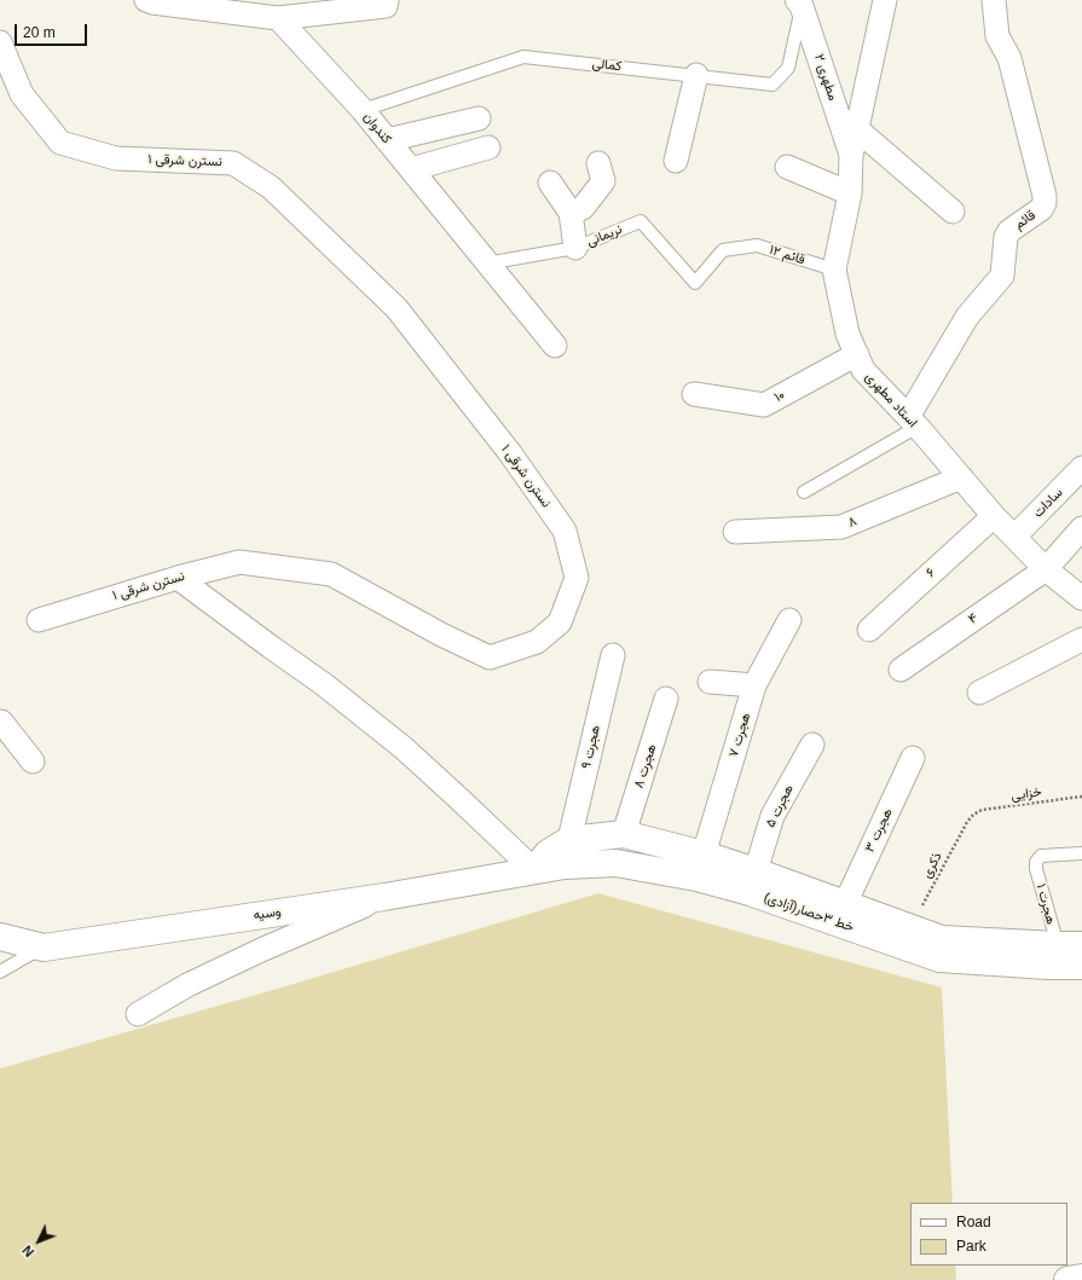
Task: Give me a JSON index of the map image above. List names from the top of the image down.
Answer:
{
  "streets": {
    "street": [
      "مطهری ۲",
      "کندوان",
      "نسترن شرقی ۱",
      "قائم",
      "۱۰",
      "استاد مطهری",
      "سادات",
      "۸",
      "۶",
      "۴",
      "هجرت ۷",
      "هجرت ۹",
      "هجرت ۸",
      "هجرت ۵",
      "هجرت ۳",
      "خط ۳حصار(آزادی)",
      "وسیه"
    ],
    "lane": [
      "کمالی",
      "نریمانی",
      "قائم ۱۲",
      "هجرت ۱"
    ],
    "path": ["خزایی", "ذکری"]
  },
  "crossings": [
    ["کمالی", "مطهری ۲"],
    ["کمالی", "کندوان"],
    ["مطهری ۲", "استاد مطهری"],
    ["کندوان", "نریمانی"],
    ["قائم", "استاد مطهری"],
    ["نریمانی", "قائم ۱۲"],
    ["قائم ۱۲", "استاد مطهری"],
    ["۱۰", "استاد مطهری"],
    ["استاد مطهری", "سادات"],
    ["استاد مطهری", "۸"],
    ["استاد مطهری", "۶"],
    ["استاد مطهری", "۴"],
    ["خزایی", "ذکری"],
    ["خط ۳حصار(آزادی)", "وسیه"]
  ],
  "legend": ["Road", "Park"],
  "scale_bar": "20 m",
  "north": "bottom left"
}
